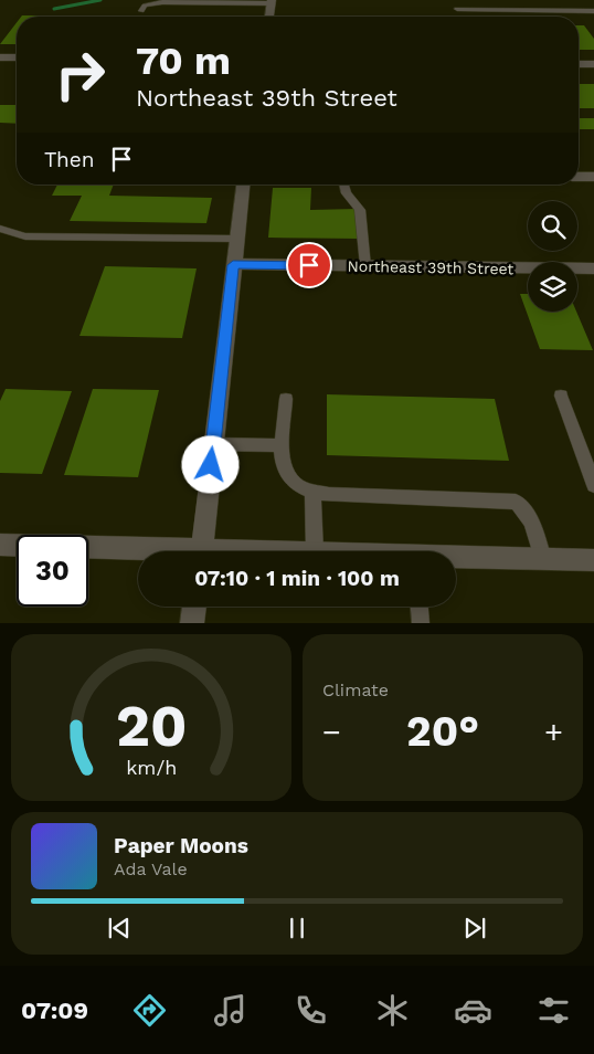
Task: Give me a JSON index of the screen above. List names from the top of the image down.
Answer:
{
  "streets": {
    "street": ["Northeast 39th Street"]
  },
  "page": {
    "turn": ["70 m", "Northeast 39th Street"],
    "then": "Then",
    "limit": "30",
    "trip": "07:10 · 1 min · 100 m",
    "tile": "Climate",
    "heat": ["−", "20°", "+"],
    "song": ["Paper Moons", "Ada Vale"],
    "tabs": "07:09",
    "gauge": ["20", "km/h"]
  }
}
